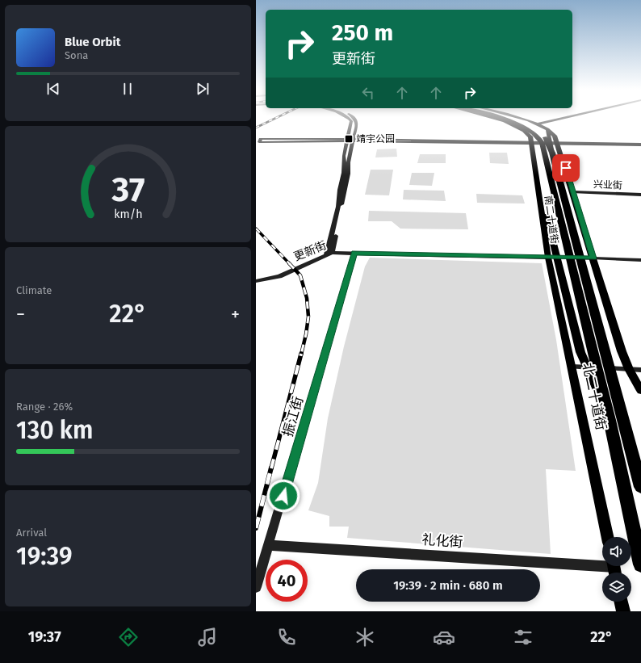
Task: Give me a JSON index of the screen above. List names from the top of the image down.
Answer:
{
  "streets": {
    "main road": ["北二十道街"],
    "street": [
      "兴业街",
      "更新街",
      "振江街",
      "礼化街"
    ]
  },
  "crossings": [
    ["更新街", "北二十道街"],
    ["更新街", "振江街"],
    ["振江街", "礼化街"]
  ],
  "places": {
    "transit": ["靖宇公园"]
  },
  "page": {
    "turn": ["250 m", "更新街"],
    "song": ["Blue Orbit", "Sona"],
    "tile": [
      "Climate",
      ["Range · 26%", "130 km"],
      ["Arrival", "19:39"]
    ],
    "heat": ["−", "22°", "+"],
    "limit": "40",
    "trip": "19:39 · 2 min · 680 m",
    "tabs": ["19:37", "22°"],
    "gauge": ["37", "km/h"]
  }
}
